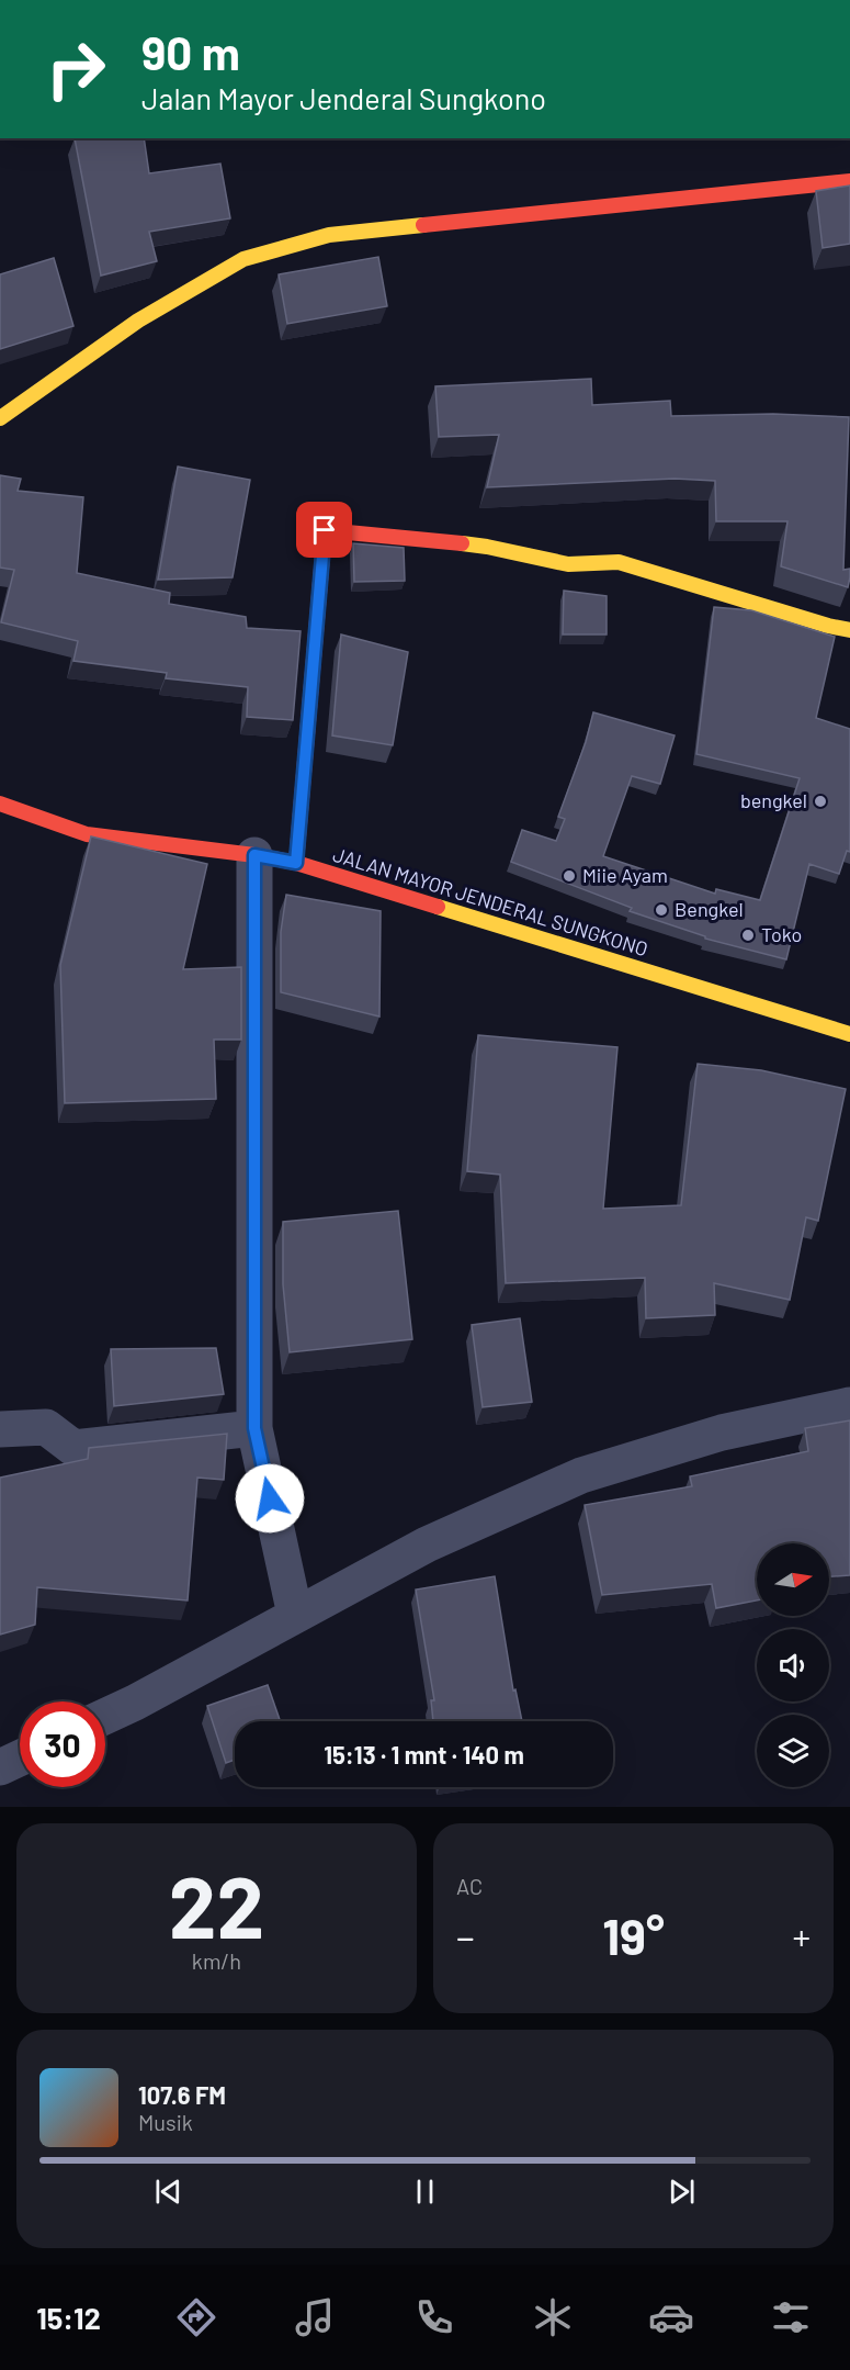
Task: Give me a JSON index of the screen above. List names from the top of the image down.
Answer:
{
  "streets": {
    "street": ["JALAN MAYOR JENDERAL SUNGKONO"]
  },
  "places": [
    "bengkel",
    "Miie Ayam",
    "Bengkel",
    "Toko"
  ],
  "north": "right",
  "page": {
    "turn": ["90 m", "Jalan Mayor Jenderal Sungkono"],
    "limit": "30",
    "trip": "15:13 · 1 mnt · 140 m",
    "tile": [
      ["22", "km/h"],
      "AC"
    ],
    "heat": ["−", "19°", "+"],
    "song": ["107.6 FM", "Musik"],
    "tabs": "15:12"
  }
}
